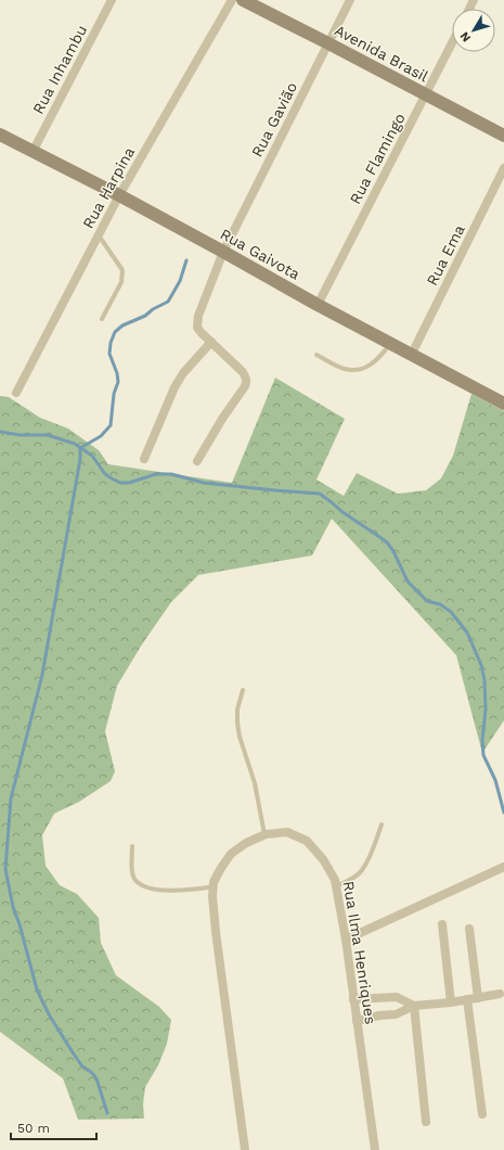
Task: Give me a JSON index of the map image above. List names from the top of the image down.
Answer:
{
  "streets": {
    "street": [
      "Avenida Brasil",
      "Rua Inhambu",
      "Rua Gavião",
      "Rua Flamingo",
      "Rua Harpina",
      "Rua Gaivota",
      "Rua Ema",
      "Rua Ilma Henriques"
    ]
  },
  "crossings": [
    ["Avenida Brasil", "Rua Gavião"],
    ["Avenida Brasil", "Rua Flamingo"],
    ["Rua Inhambu", "Rua Gaivota"],
    ["Rua Gavião", "Rua Gaivota"],
    ["Rua Flamingo", "Rua Gaivota"],
    ["Rua Harpina", "Rua Gaivota"],
    ["Rua Gaivota", "Rua Ema"]
  ],
  "scale_bar": "50 m",
  "north": "bottom left"
}
